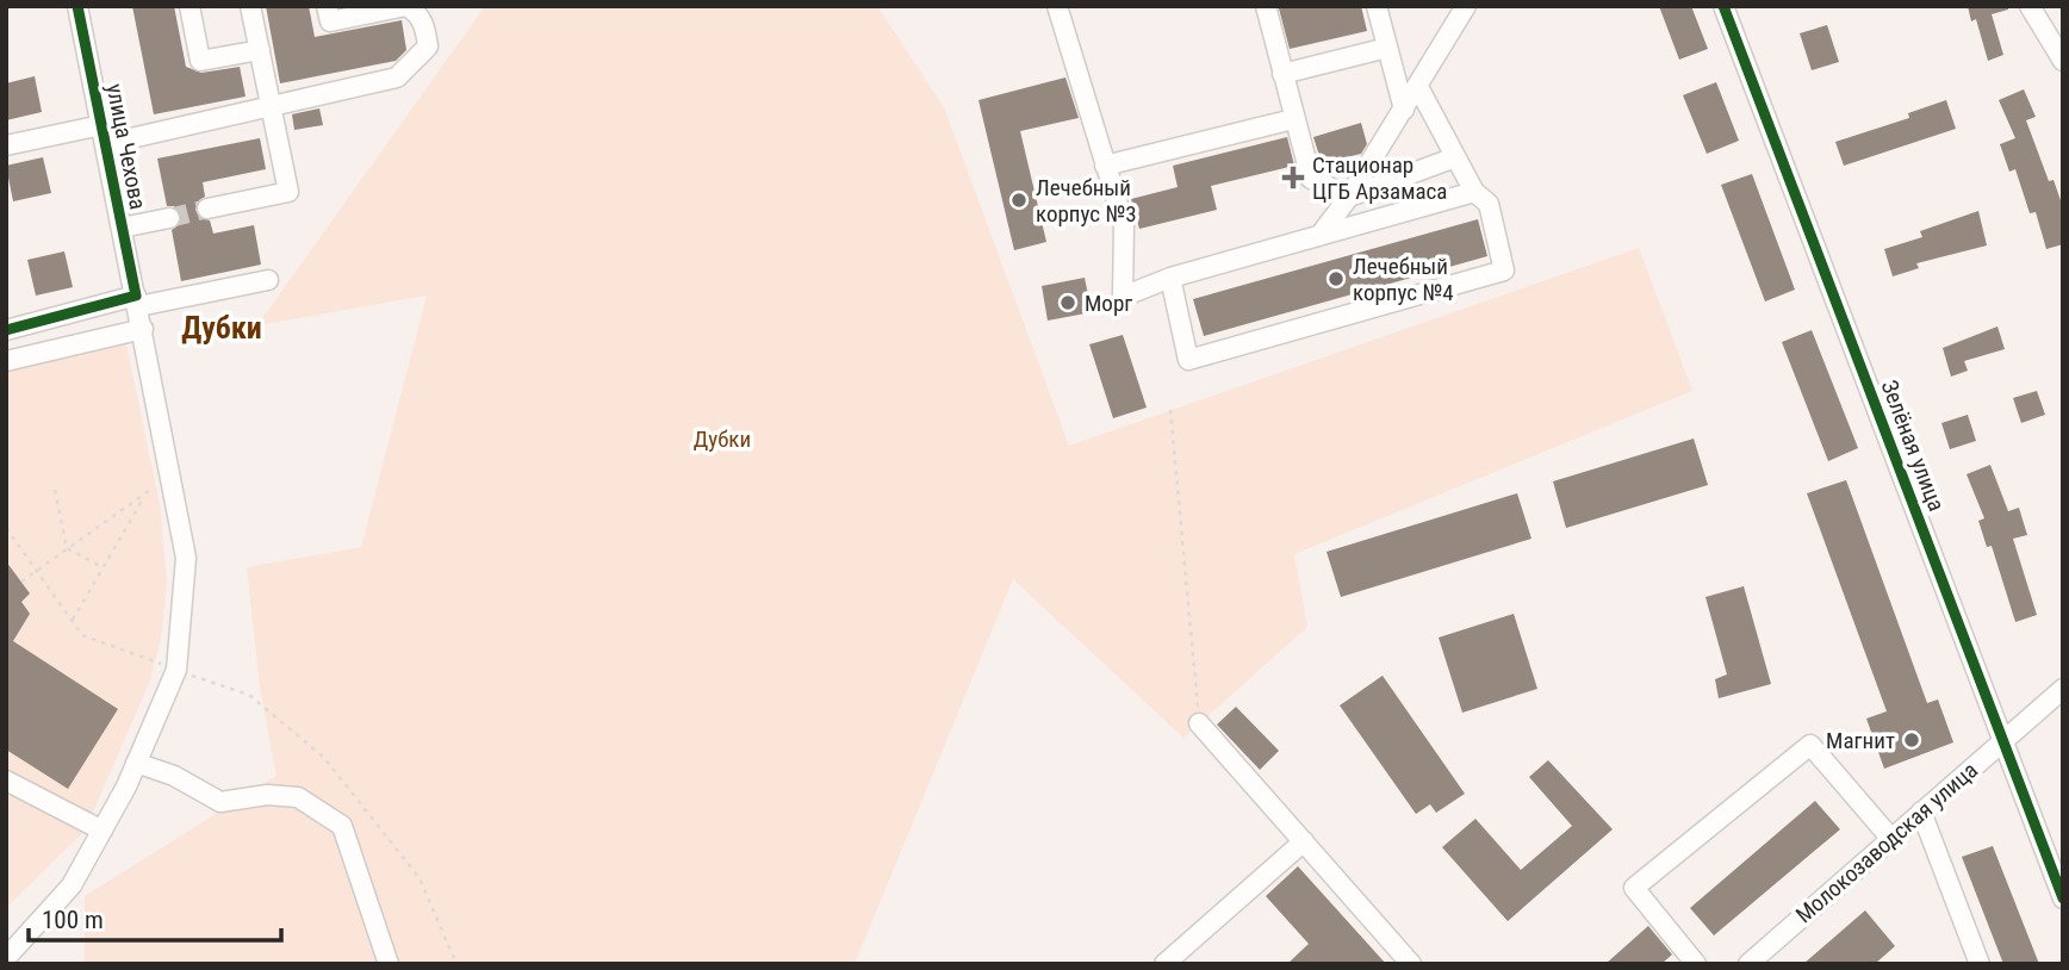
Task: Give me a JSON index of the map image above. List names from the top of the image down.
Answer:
{
  "streets": {
    "street": ["улица Чехова", "Зелёная улица", "Молокозаводская улица"]
  },
  "crossings": [
    ["Зелёная улица", "Молокозаводская улица"]
  ],
  "districts": ["Дубки"],
  "parks": ["Дубки"],
  "places": {
    "health": ["Стационар ЦГБ Арзамаса"],
    "other": [
      "Лечебный корпус №3",
      "Лечебный корпус №4",
      "Морг",
      "Магнит"
    ]
  },
  "scale_bar": "100 m"
}
